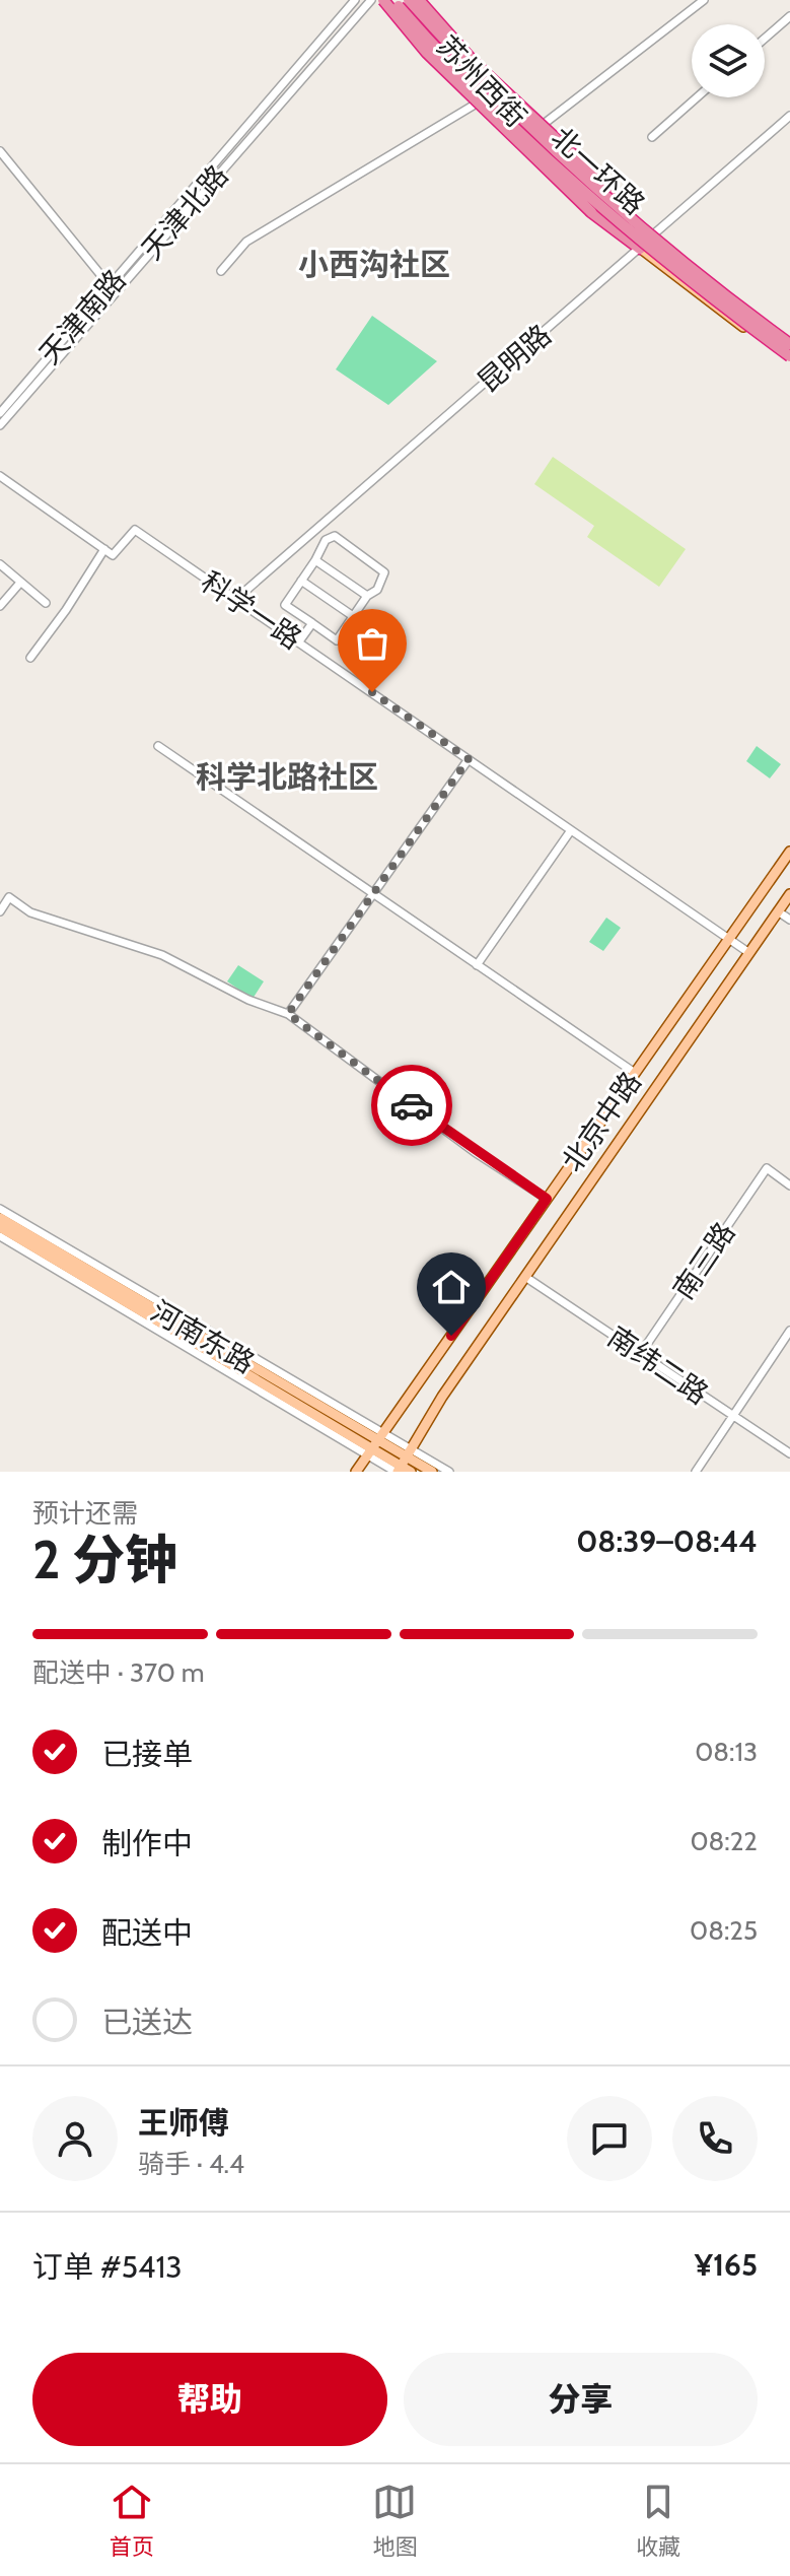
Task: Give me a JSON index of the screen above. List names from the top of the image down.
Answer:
{
  "streets": {
    "highway": ["北一环路"],
    "main road": ["苏州西街", "北京中路", "河南东路"],
    "street": [
      "天津北路",
      "天津南路",
      "昆明路",
      "科学一路",
      "南三路",
      "南纬二路"
    ]
  },
  "crossings": [
    ["苏州西街", "北一环路"],
    ["苏州西街", "昆明路"],
    ["天津北路", "天津南路"],
    ["昆明路", "科学一路"],
    ["科学一路", "北京中路"],
    ["北京中路", "河南东路"],
    ["北京中路", "南纬二路"],
    ["南三路", "南纬二路"]
  ],
  "districts": ["小西沟社区", "科学北路社区"],
  "page": {
    "heading": ["2 分钟", "预计还需", "08:39–08:44"],
    "panel": [
      "王师傅",
      "骑手 · 4.4",
      "订单 #5413",
      "¥165"
    ],
    "bar": "配送中 · 370 m",
    "list": [
      ["已接单", "08:13"],
      ["制作中", "08:22"],
      ["配送中", "08:25"],
      "已送达"
    ],
    "buttons": ["帮助", "分享"],
    "tabs": ["首页", "地图", "收藏"]
  }
}
